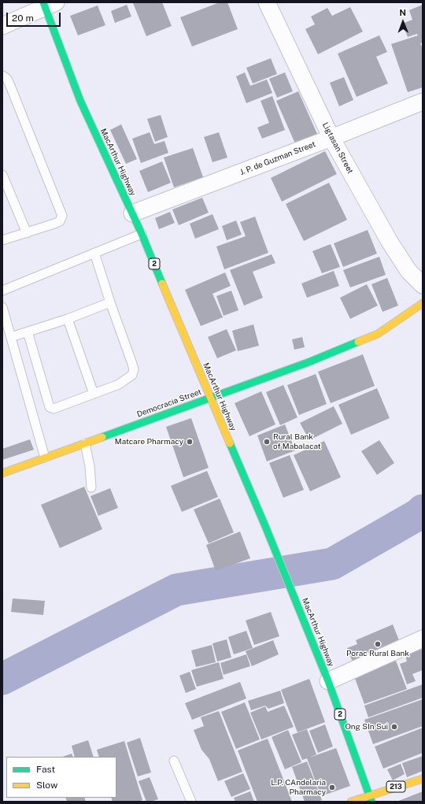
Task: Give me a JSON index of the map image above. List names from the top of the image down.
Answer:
{
  "streets": {
    "main road": [
      "MacArthur Highway",
      "2",
      "Democracia Street",
      "213"
    ],
    "street": ["Ligtasan Street", "J. P. de Guzman Street"]
  },
  "crossings": [
    ["Ligtasan Street", "J. P. de Guzman Street"],
    ["J. P. de Guzman Street", "MacArthur Highway"],
    ["MacArthur Highway", "Democracia Street"],
    ["MacArthur Highway", "213"]
  ],
  "places": [
    "Matcare Pharmacy",
    "Rural Bank of Mabalacat",
    "Porac Rural Bank",
    "Ong SIn Sui",
    "L.P. CAndelaria Pharmacy"
  ],
  "legend": ["Fast", "Slow"],
  "scale_bar": "20 m",
  "north": "top"
}
